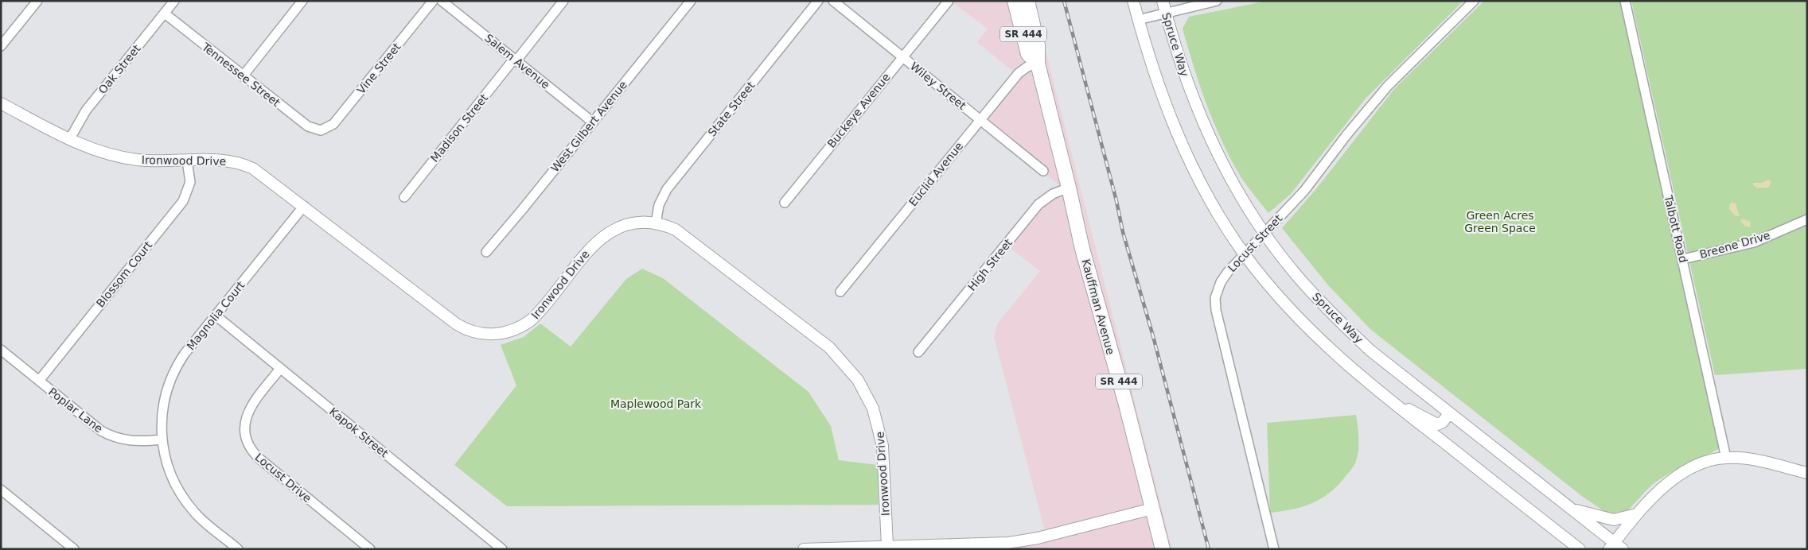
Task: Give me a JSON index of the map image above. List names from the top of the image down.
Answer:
{
  "streets": {
    "main road": ["SR 444", "Kauffman Avenue"],
    "street": [
      "Spruce Way",
      "Salem Avenue",
      "Vine Street",
      "Oak Street",
      "Tennessee Street",
      "Wiley Street",
      "State Street",
      "Buckeye Avenue",
      "West Gilbert Avenue",
      "Madison Street",
      "Ironwood Drive",
      "Euclid Avenue",
      "Talbott Road",
      "Locust Street",
      "Breene Drive",
      "High Street",
      "Blossom Court",
      "Magnolia Court",
      "Poplar Lane",
      "Kapok Street",
      "Locust Drive"
    ]
  },
  "crossings": [
    ["Spruce Way", "Locust Street"],
    ["Salem Avenue", "West Gilbert Avenue"],
    ["Salem Avenue", "Madison Street"],
    ["Vine Street", "Tennessee Street"],
    ["Oak Street", "Tennessee Street"],
    ["Oak Street", "Ironwood Drive"],
    ["Wiley Street", "Buckeye Avenue"],
    ["Wiley Street", "Euclid Avenue"],
    ["State Street", "Ironwood Drive"],
    ["Ironwood Drive", "Blossom Court"],
    ["Ironwood Drive", "Magnolia Court"],
    ["Euclid Avenue", "Kauffman Avenue"],
    ["Talbott Road", "Breene Drive"],
    ["High Street", "Kauffman Avenue"],
    ["Blossom Court", "Poplar Lane"],
    ["Magnolia Court", "Poplar Lane"],
    ["Magnolia Court", "Kapok Street"],
    ["Kapok Street", "Locust Drive"]
  ],
  "parks": ["Green Acres Green Space", "Maplewood Park"]
}
